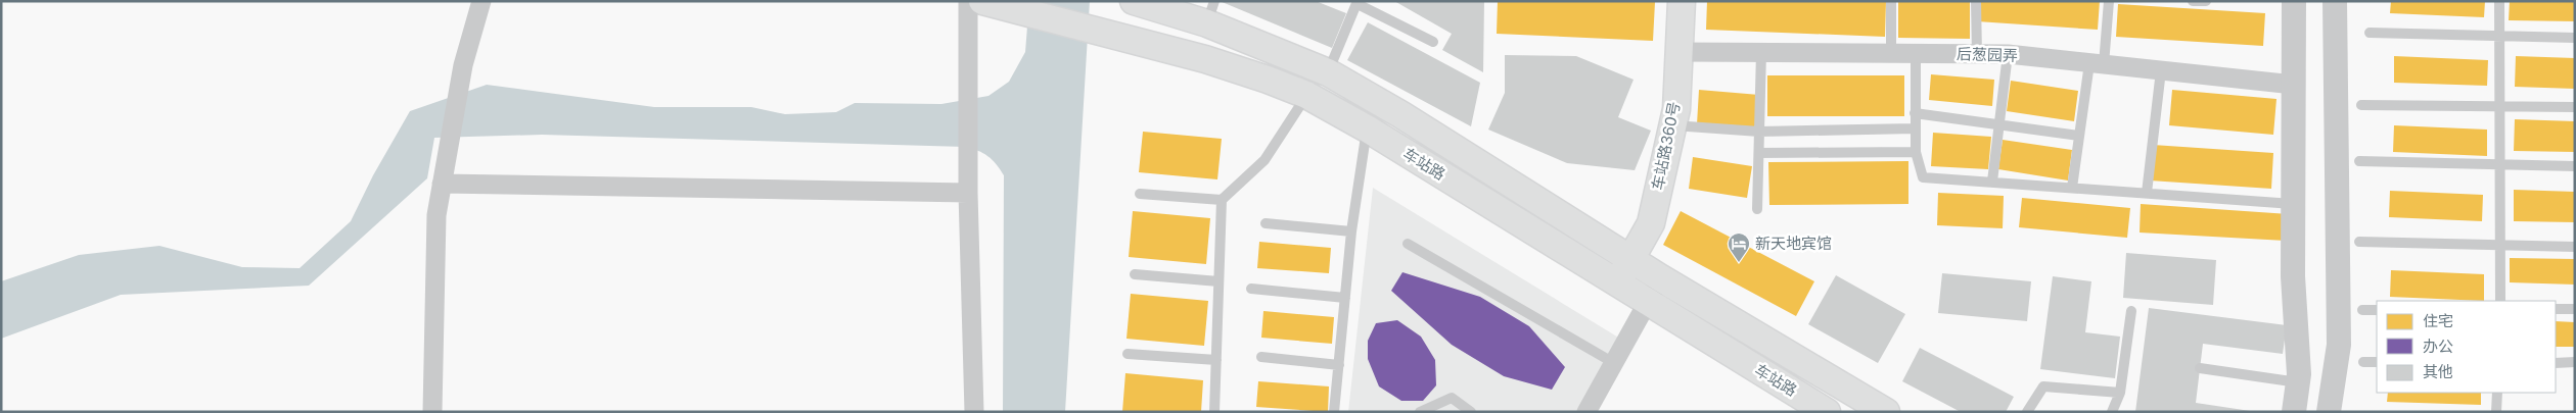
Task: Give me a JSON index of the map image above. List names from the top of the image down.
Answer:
{
  "streets": {
    "main road": ["车站路360号", "车站路"],
    "street": ["后葱园弄"]
  },
  "crossings": [
    ["后葱园弄", "车站路360号"],
    ["车站路360号", "车站路"]
  ],
  "places": {
    "hotel": ["新天地宾馆"]
  },
  "legend": ["住宅", "办公", "其他"]
}
